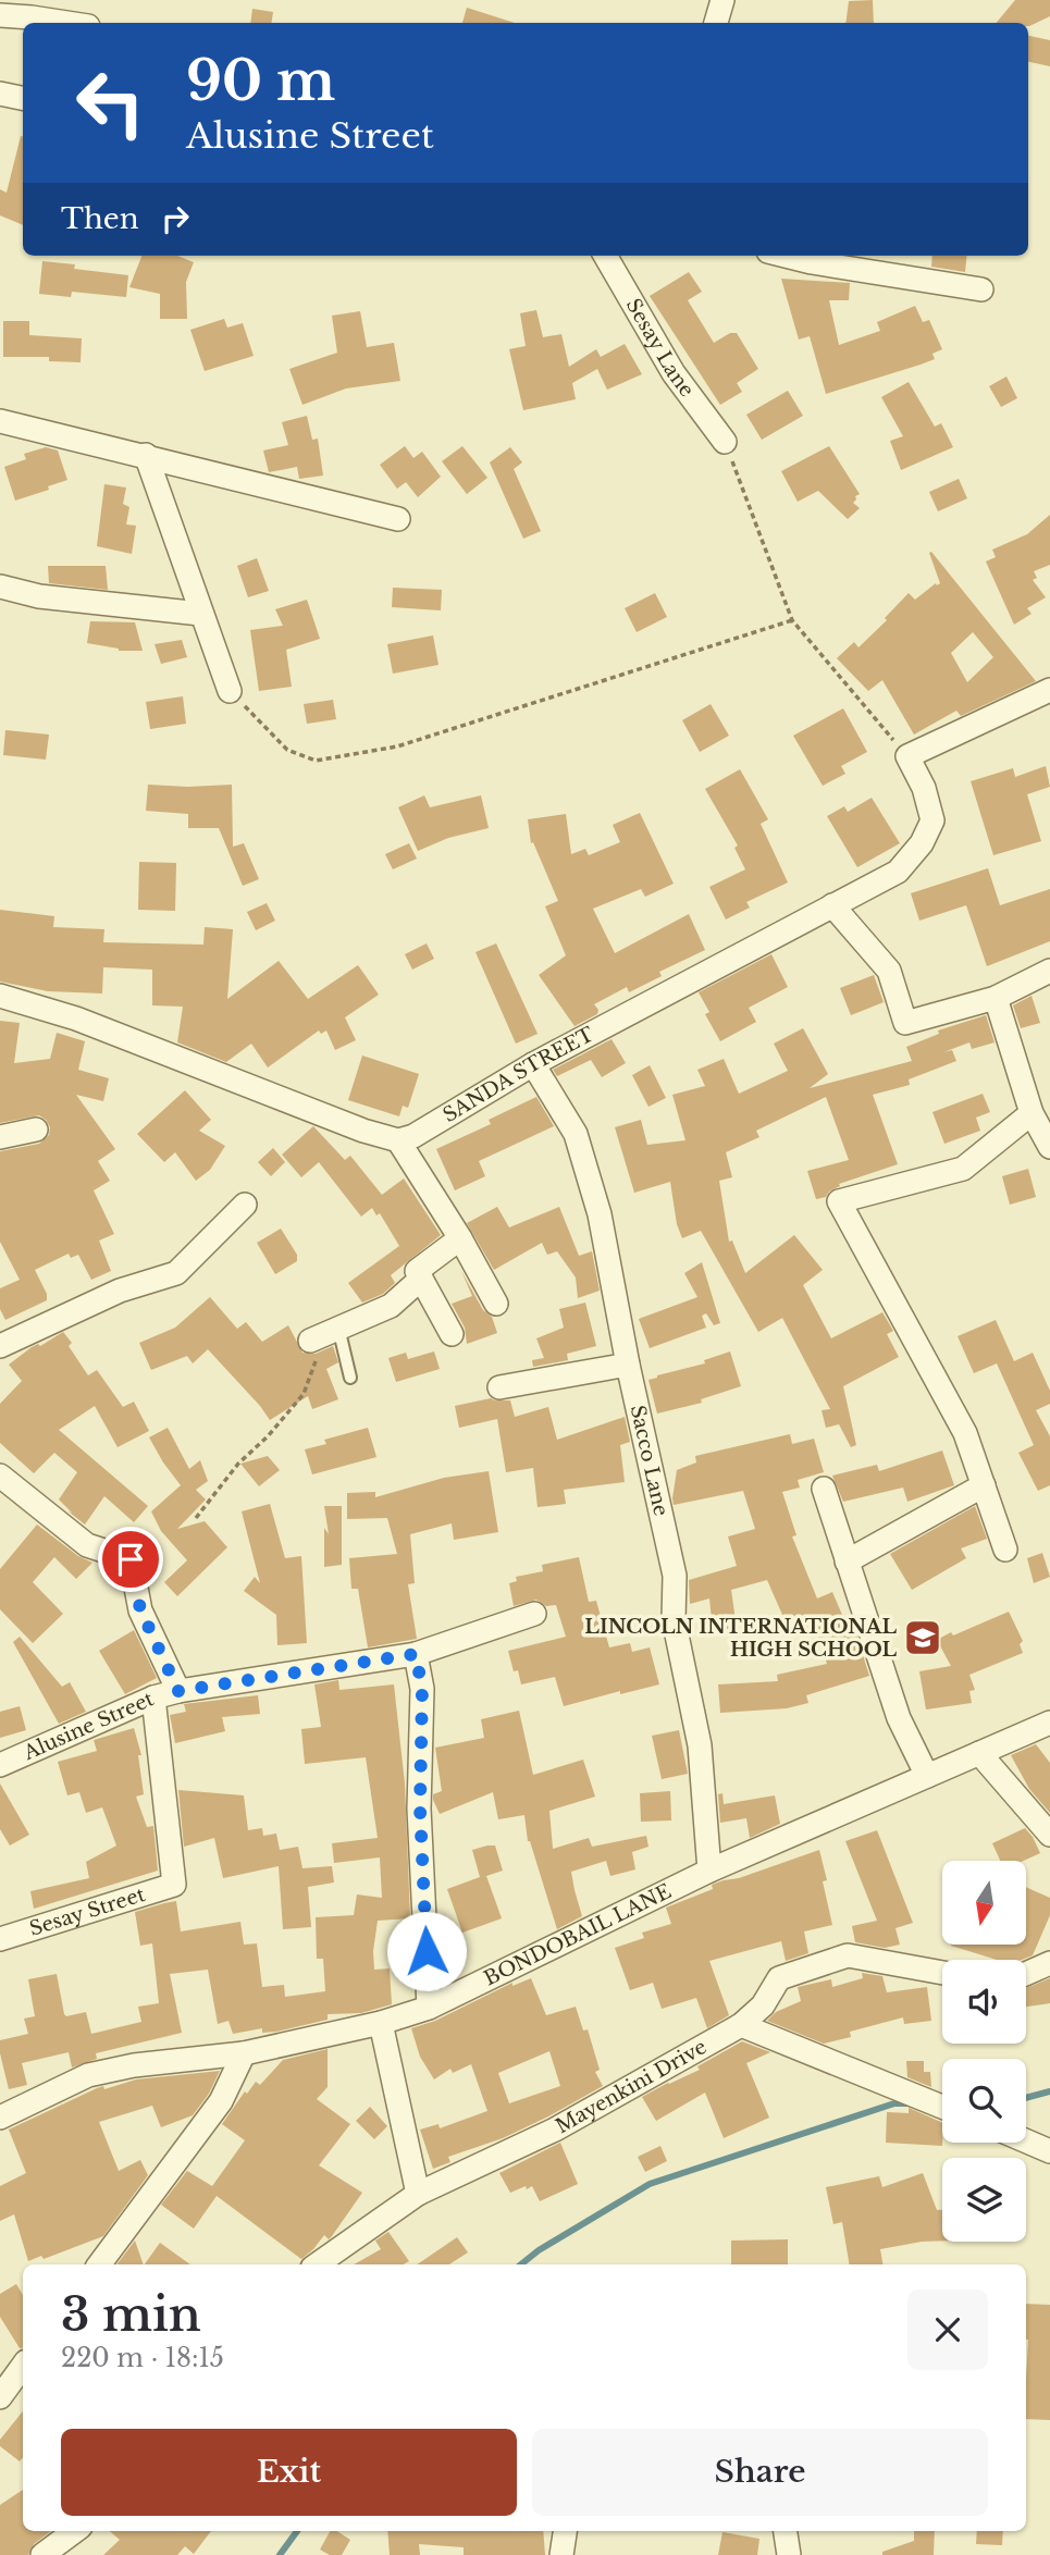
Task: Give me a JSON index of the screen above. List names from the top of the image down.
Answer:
{
  "streets": {
    "street": [
      "Sesay Lane",
      "SANDA STREET",
      "Sacco Lane",
      "Alusine Street",
      "Sesay Street",
      "BONDOBAIL LANE",
      "Mayenkini Drive"
    ]
  },
  "crossings": [
    ["SANDA STREET", "Sacco Lane"],
    ["Sacco Lane", "BONDOBAIL LANE"],
    ["Alusine Street", "Sesay Street"]
  ],
  "places": {
    "school or university": ["LINCOLN INTERNATIONAL HIGH SCHOOL"]
  },
  "north": "bottom",
  "page": {
    "turn": ["90 m", "Alusine Street"],
    "then": "Then",
    "heading": ["3 min", "220 m · 18:15"],
    "buttons": ["Exit", "Share"]
  }
}
